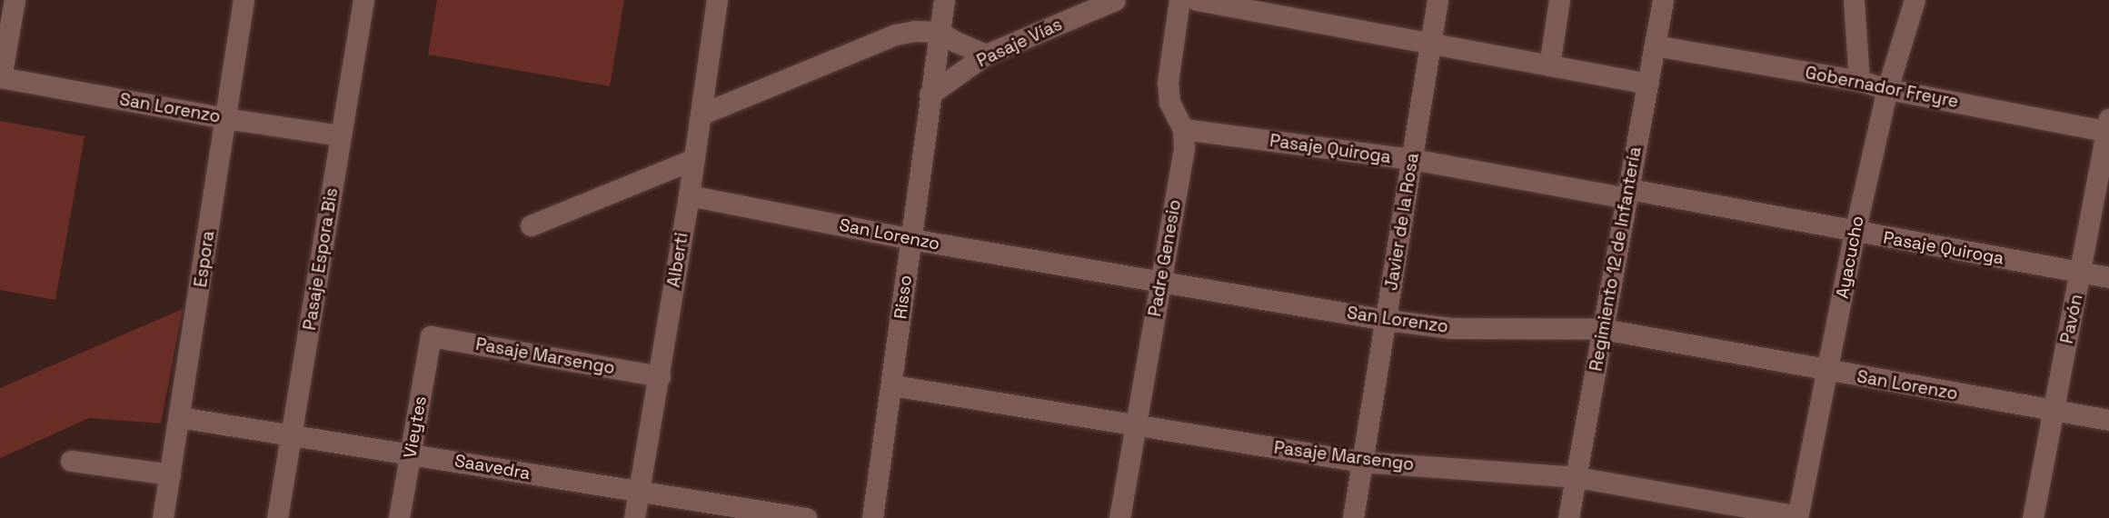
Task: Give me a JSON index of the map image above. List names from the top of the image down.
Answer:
{
  "streets": {
    "street": [
      "Pasaje Vías",
      "Gobernador Freyre",
      "San Lorenzo",
      "Pasaje Quiroga",
      "Javier de la Rosa",
      "Ayacucho",
      "Padre Genesio",
      "Espora",
      "Pasaje Espora Bis",
      "Regimiento 12 de Infantería",
      "Alberti",
      "Risso",
      "Pavón",
      "Pasaje Marsengo",
      "Vieytes",
      "Saavedra"
    ]
  },
  "crossings": [
    ["Pasaje Vías", "Risso"],
    ["Gobernador Freyre", "Ayacucho"],
    ["Gobernador Freyre", "Regimiento 12 de Infantería"],
    ["Gobernador Freyre", "Pavón"],
    ["San Lorenzo", "Javier de la Rosa"],
    ["San Lorenzo", "Ayacucho"],
    ["San Lorenzo", "Padre Genesio"],
    ["San Lorenzo", "Espora"],
    ["San Lorenzo", "Pasaje Espora Bis"],
    ["San Lorenzo", "Regimiento 12 de Infantería"],
    ["San Lorenzo", "Alberti"],
    ["San Lorenzo", "Risso"],
    ["San Lorenzo", "Pavón"],
    ["Pasaje Quiroga", "Javier de la Rosa"],
    ["Pasaje Quiroga", "Ayacucho"],
    ["Pasaje Quiroga", "Padre Genesio"],
    ["Pasaje Quiroga", "Regimiento 12 de Infantería"],
    ["Pasaje Quiroga", "Pavón"],
    ["Javier de la Rosa", "Pasaje Marsengo"],
    ["Ayacucho", "Pasaje Marsengo"],
    ["Padre Genesio", "Pasaje Marsengo"],
    ["Espora", "Saavedra"],
    ["Pasaje Espora Bis", "Saavedra"],
    ["Regimiento 12 de Infantería", "Pasaje Marsengo"],
    ["Alberti", "Pasaje Marsengo"],
    ["Alberti", "Saavedra"],
    ["Risso", "Pasaje Marsengo"],
    ["Pasaje Marsengo", "Vieytes"],
    ["Vieytes", "Saavedra"]
  ]
}
